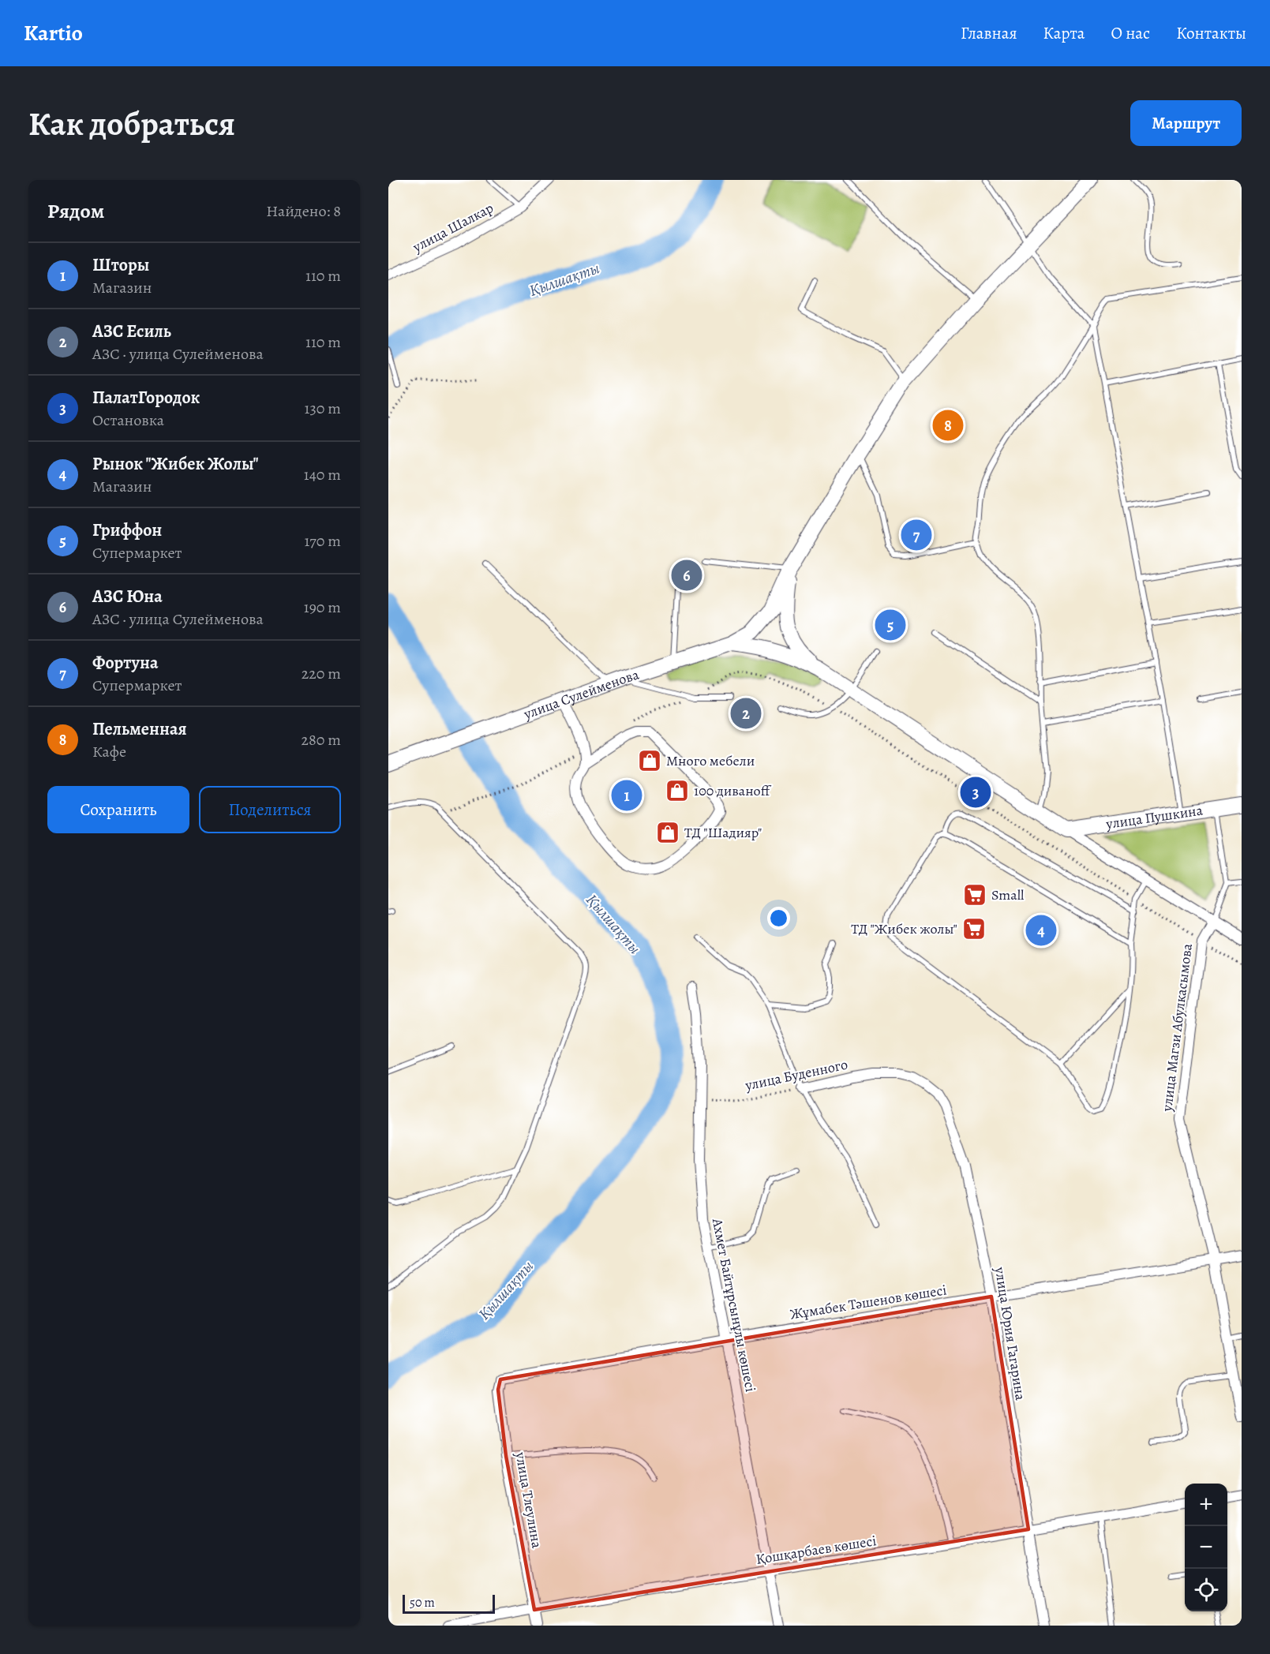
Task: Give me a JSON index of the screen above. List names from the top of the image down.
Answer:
{
  "streets": {
    "street": [
      "улица Шалкар",
      "улица Сулейменова",
      "улица Пушкина",
      "улица Магзи Абулкасымова",
      "улица Буденного",
      "Жұмабек Тәшенов көшесі",
      "Ахмет Байтұрсынұлы көшесі",
      "улица Юрия Гагарина",
      "улица Тлеулина",
      "Қошқарбаев көшесі"
    ]
  },
  "crossings": [
    ["улица Магзи Абулкасымова", "Жұмабек Тәшенов көшесі"],
    ["улица Буденного", "Ахмет Байтұрсынұлы көшесі"],
    ["улица Буденного", "улица Юрия Гагарина"],
    ["Жұмабек Тәшенов көшесі", "Ахмет Байтұрсынұлы көшесі"],
    ["Жұмабек Тәшенов көшесі", "улица Юрия Гагарина"],
    ["Жұмабек Тәшенов көшесі", "улица Тлеулина"],
    ["Ахмет Байтұрсынұлы көшесі", "Қошқарбаев көшесі"],
    ["улица Юрия Гагарина", "Қошқарбаев көшесі"],
    ["улица Тлеулина", "Қошқарбаев көшесі"]
  ],
  "water": ["Қылшақты"],
  "places": {
    "shop": ["Много мебели", "100 диваноff", "ТД \"Шадияр\""],
    "supermarket": ["Small", "ТД \"Жибек жолы\""]
  },
  "scale_bar": "50 m",
  "page": {
    "header": "Kartio",
    "nav": [
      "Главная",
      "Карта",
      "О нас",
      "Контакты"
    ],
    "buttons": [
      "Маршрут",
      ["Сохранить", "Поделиться"]
    ],
    "title": "Как добраться",
    "heading": ["Рядом", "Найдено: 8"],
    "list": [
      {
        "mark": "1",
        "name": "Шторы",
        "note": "Магазин",
        "value": "110 m"
      },
      {
        "mark": "2",
        "name": "АЗС Есиль",
        "note": "АЗС · улица Сулейменова",
        "value": "110 m"
      },
      {
        "mark": "3",
        "name": "ПалатГородок",
        "note": "Остановка",
        "value": "130 m"
      },
      {
        "mark": "4",
        "name": "Рынок \"Жибек Жолы\"",
        "note": "Магазин",
        "value": "140 m"
      },
      {
        "mark": "5",
        "name": "Гриффон",
        "note": "Супермаркет",
        "value": "170 m"
      },
      {
        "mark": "6",
        "name": "АЗС Юна",
        "note": "АЗС · улица Сулейменова",
        "value": "190 m"
      },
      {
        "mark": "7",
        "name": "Фортуна",
        "note": "Супермаркет",
        "value": "220 m"
      },
      {
        "mark": "8",
        "name": "Пельменная",
        "note": "Кафе",
        "value": "280 m"
      }
    ],
    "pins": [
      "8",
      "7",
      "6",
      "5",
      "2",
      "3",
      "1",
      "4"
    ],
    "map_buttons": ["+", "−"],
    "scale": "50 m"
  }
}
